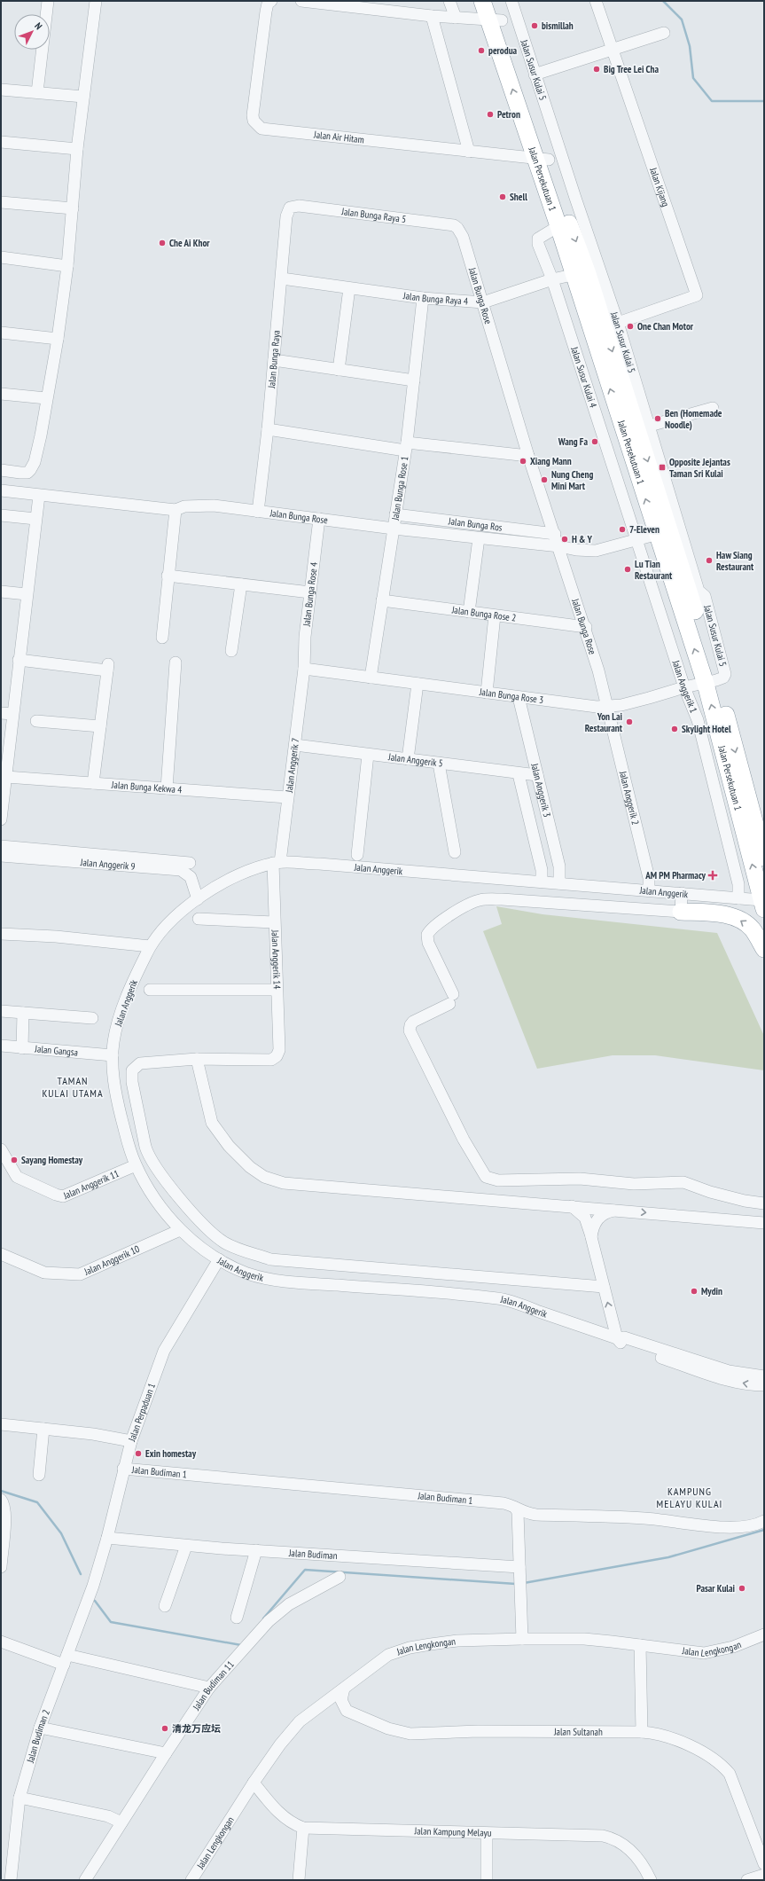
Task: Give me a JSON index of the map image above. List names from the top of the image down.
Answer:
{
  "streets": {
    "highway": ["Jalan Persekutuan 1"],
    "street": [
      "Jalan Susur Kulai 5",
      "Jalan Air Hitam",
      "Jalan Kijang",
      "Jalan Bunga Raya 5",
      "Jalan Bunga Rose",
      "Jalan Bunga Raya 4",
      "Jalan Bunga Raya",
      "Jalan Susur Kulai 4",
      "Jalan Bunga Rose 1",
      "Jalan Bunga Ros",
      "Jalan Bunga Rose 4",
      "Jalan Bunga Rose 2",
      "Jalan Anggerik 1",
      "Jalan Bunga Rose 3",
      "Jalan Anggerik 5",
      "Jalan Anggerik 7",
      "Jalan Bunga Kekwa 4",
      "Jalan Anggerik 3",
      "Jalan Anggerik 2",
      "Jalan Anggerik 9",
      "Jalan Anggerik",
      "Jalan Anggerik 14",
      "Jalan Gangsa",
      "Jalan Anggerik 11",
      "Jalan Anggerik 10",
      "Jalan Perpaduan 1",
      "Jalan Budiman 1",
      "Jalan Budiman",
      "Jalan Lengkongan",
      "Jalan Budiman 11",
      "Jalan Sultanah",
      "Jalan Budiman 2",
      "Jalan Kampung Melayu"
    ]
  },
  "crossings": [
    ["Jalan Susur Kulai 5", "Jalan Persekutuan 1"],
    ["Jalan Susur Kulai 5", "Jalan Kijang"],
    ["Jalan Susur Kulai 5", "Jalan Bunga Rose 3"],
    ["Jalan Air Hitam", "Jalan Persekutuan 1"],
    ["Jalan Persekutuan 1", "Jalan Bunga Rose"],
    ["Jalan Persekutuan 1", "Jalan Bunga Raya 4"],
    ["Jalan Persekutuan 1", "Jalan Susur Kulai 4"],
    ["Jalan Persekutuan 1", "Jalan Bunga Rose 3"],
    ["Jalan Persekutuan 1", "Jalan Anggerik"],
    ["Jalan Bunga Raya 5", "Jalan Bunga Rose"],
    ["Jalan Bunga Raya 5", "Jalan Bunga Raya"],
    ["Jalan Bunga Rose", "Jalan Bunga Raya 4"],
    ["Jalan Bunga Rose", "Jalan Bunga Raya"],
    ["Jalan Bunga Rose", "Jalan Susur Kulai 4"],
    ["Jalan Bunga Rose", "Jalan Bunga Rose 1"],
    ["Jalan Bunga Rose", "Jalan Bunga Ros"],
    ["Jalan Bunga Rose", "Jalan Bunga Rose 4"],
    ["Jalan Bunga Rose", "Jalan Bunga Rose 2"],
    ["Jalan Bunga Rose", "Jalan Anggerik 1"],
    ["Jalan Bunga Rose", "Jalan Bunga Rose 3"],
    ["Jalan Bunga Rose", "Jalan Anggerik 2"],
    ["Jalan Bunga Raya 4", "Jalan Bunga Raya"],
    ["Jalan Bunga Raya 4", "Jalan Susur Kulai 4"],
    ["Jalan Bunga Raya 4", "Jalan Bunga Rose 1"],
    ["Jalan Susur Kulai 4", "Jalan Anggerik 1"],
    ["Jalan Bunga Rose 1", "Jalan Bunga Ros"],
    ["Jalan Bunga Rose 1", "Jalan Bunga Rose 2"],
    ["Jalan Bunga Rose 1", "Jalan Bunga Rose 3"],
    ["Jalan Bunga Rose 4", "Jalan Bunga Rose 3"],
    ["Jalan Bunga Rose 4", "Jalan Anggerik 7"],
    ["Jalan Anggerik 1", "Jalan Bunga Rose 3"],
    ["Jalan Anggerik 1", "Jalan Anggerik"],
    ["Jalan Bunga Rose 3", "Jalan Anggerik 7"],
    ["Jalan Bunga Rose 3", "Jalan Anggerik 3"],
    ["Jalan Bunga Rose 3", "Jalan Anggerik 2"],
    ["Jalan Anggerik 5", "Jalan Anggerik 7"],
    ["Jalan Anggerik 5", "Jalan Anggerik 3"],
    ["Jalan Anggerik 7", "Jalan Bunga Kekwa 4"],
    ["Jalan Anggerik 7", "Jalan Anggerik"],
    ["Jalan Anggerik 7", "Jalan Anggerik 14"],
    ["Jalan Anggerik 3", "Jalan Anggerik"],
    ["Jalan Anggerik 2", "Jalan Anggerik"],
    ["Jalan Anggerik 9", "Jalan Anggerik"],
    ["Jalan Anggerik", "Jalan Anggerik 14"],
    ["Jalan Anggerik", "Jalan Gangsa"],
    ["Jalan Anggerik", "Jalan Anggerik 11"],
    ["Jalan Anggerik", "Jalan Anggerik 10"],
    ["Jalan Anggerik", "Jalan Perpaduan 1"],
    ["Jalan Perpaduan 1", "Jalan Budiman 1"],
    ["Jalan Perpaduan 1", "Jalan Budiman"],
    ["Jalan Perpaduan 1", "Jalan Budiman 2"],
    ["Jalan Lengkongan", "Jalan Sultanah"],
    ["Jalan Lengkongan", "Jalan Kampung Melayu"]
  ],
  "districts": ["TAMAN KULAI UTAMA", "KAMPUNG MELAYU KULAI"],
  "places": {
    "other": [
      "bismillah",
      "perodua",
      "Big Tree Lei Cha",
      "Petron",
      "Shell",
      "Che Ai Khor",
      "One Chan Motor",
      "Ben (Homemade Noodle)",
      "Wang Fa",
      "Xiang Mann",
      "Nung Cheng Mini Mart",
      "7-Eleven",
      "H & Y",
      "Haw Siang Restaurant",
      "Lu Tian Restaurant",
      "Yon Lai Restaurant",
      "Skylight Hotel",
      "Sayang Homestay",
      "Mydin",
      "Exin homestay",
      "Pasar Kulai",
      "清龙万应坛"
    ],
    "transit": ["Opposite Jejantas Taman Sri Kulai"],
    "health": ["AM PM Pharmacy"]
  },
  "north": "top right"
}
